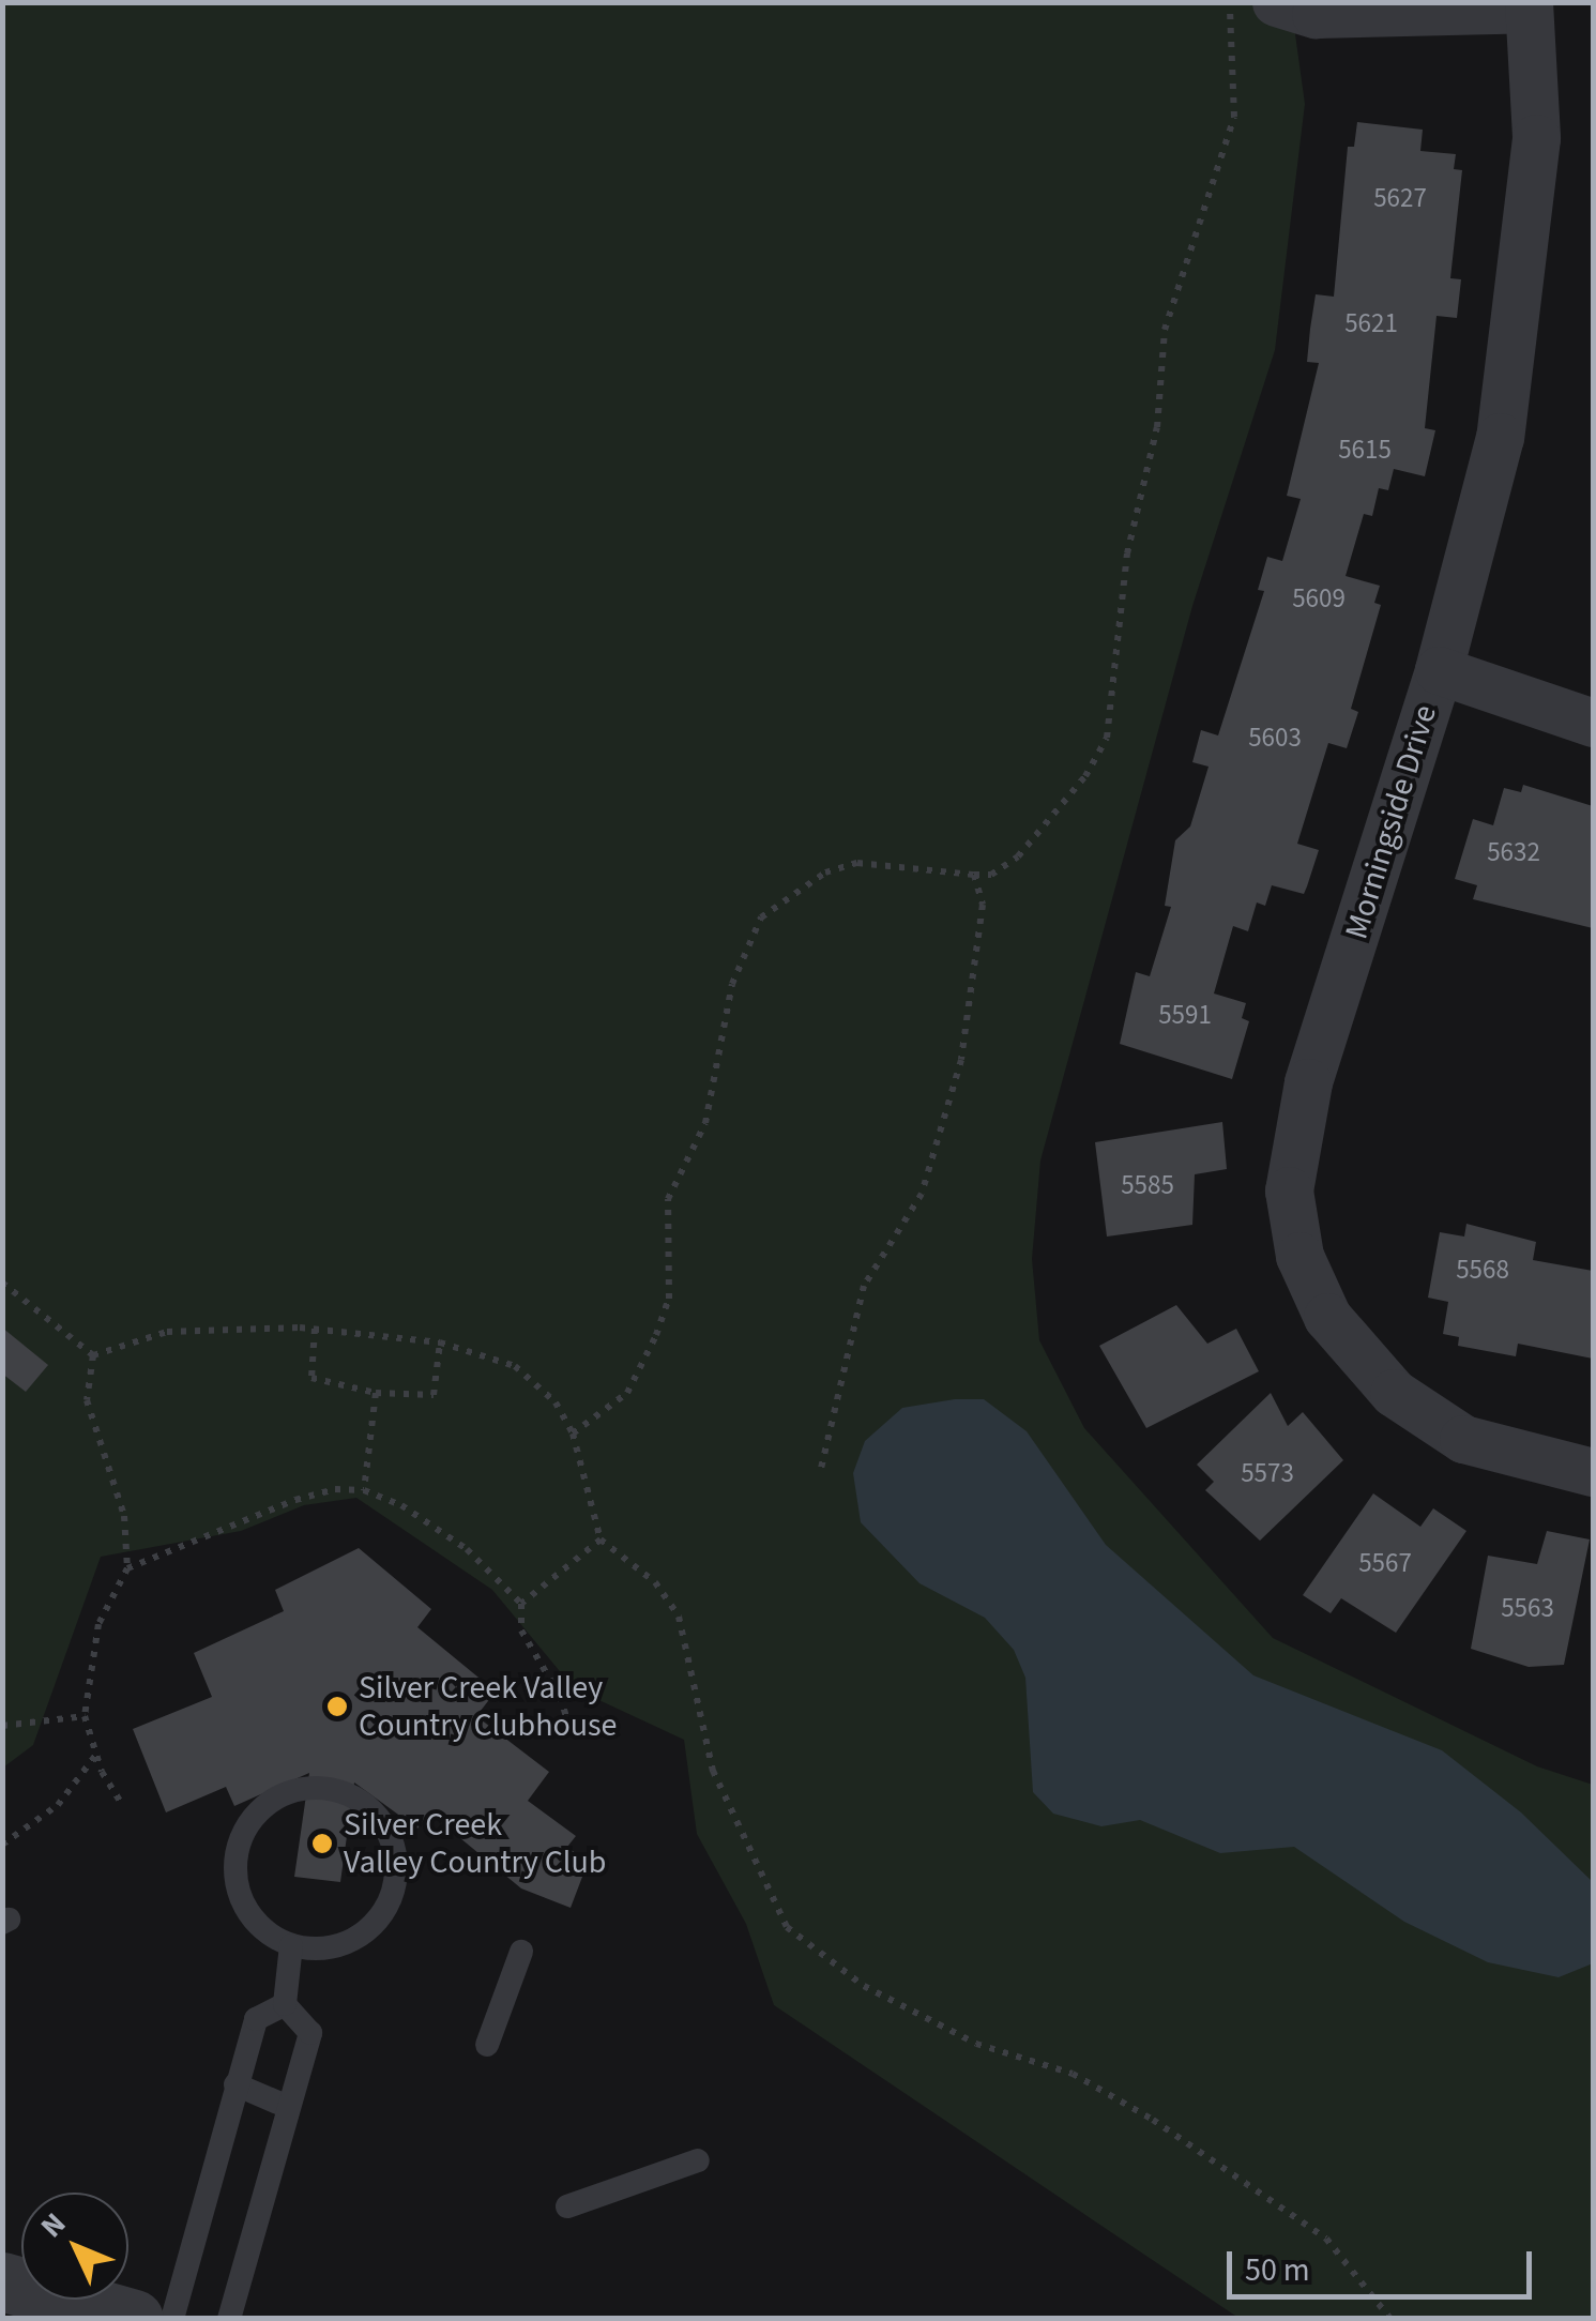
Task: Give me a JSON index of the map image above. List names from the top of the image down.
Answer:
{
  "streets": {
    "street": ["Morningside Drive"]
  },
  "places": ["Silver Creek Valley Country Clubhouse", "Silver Creek Valley Country Club"],
  "house_numbers": [
    "5627",
    "5621",
    "5615",
    "5609",
    "5603",
    "5632",
    "5591",
    "5585",
    "5568",
    "5573",
    "5567",
    "5563"
  ],
  "scale_bar": "50 m",
  "north": "top left"
}
